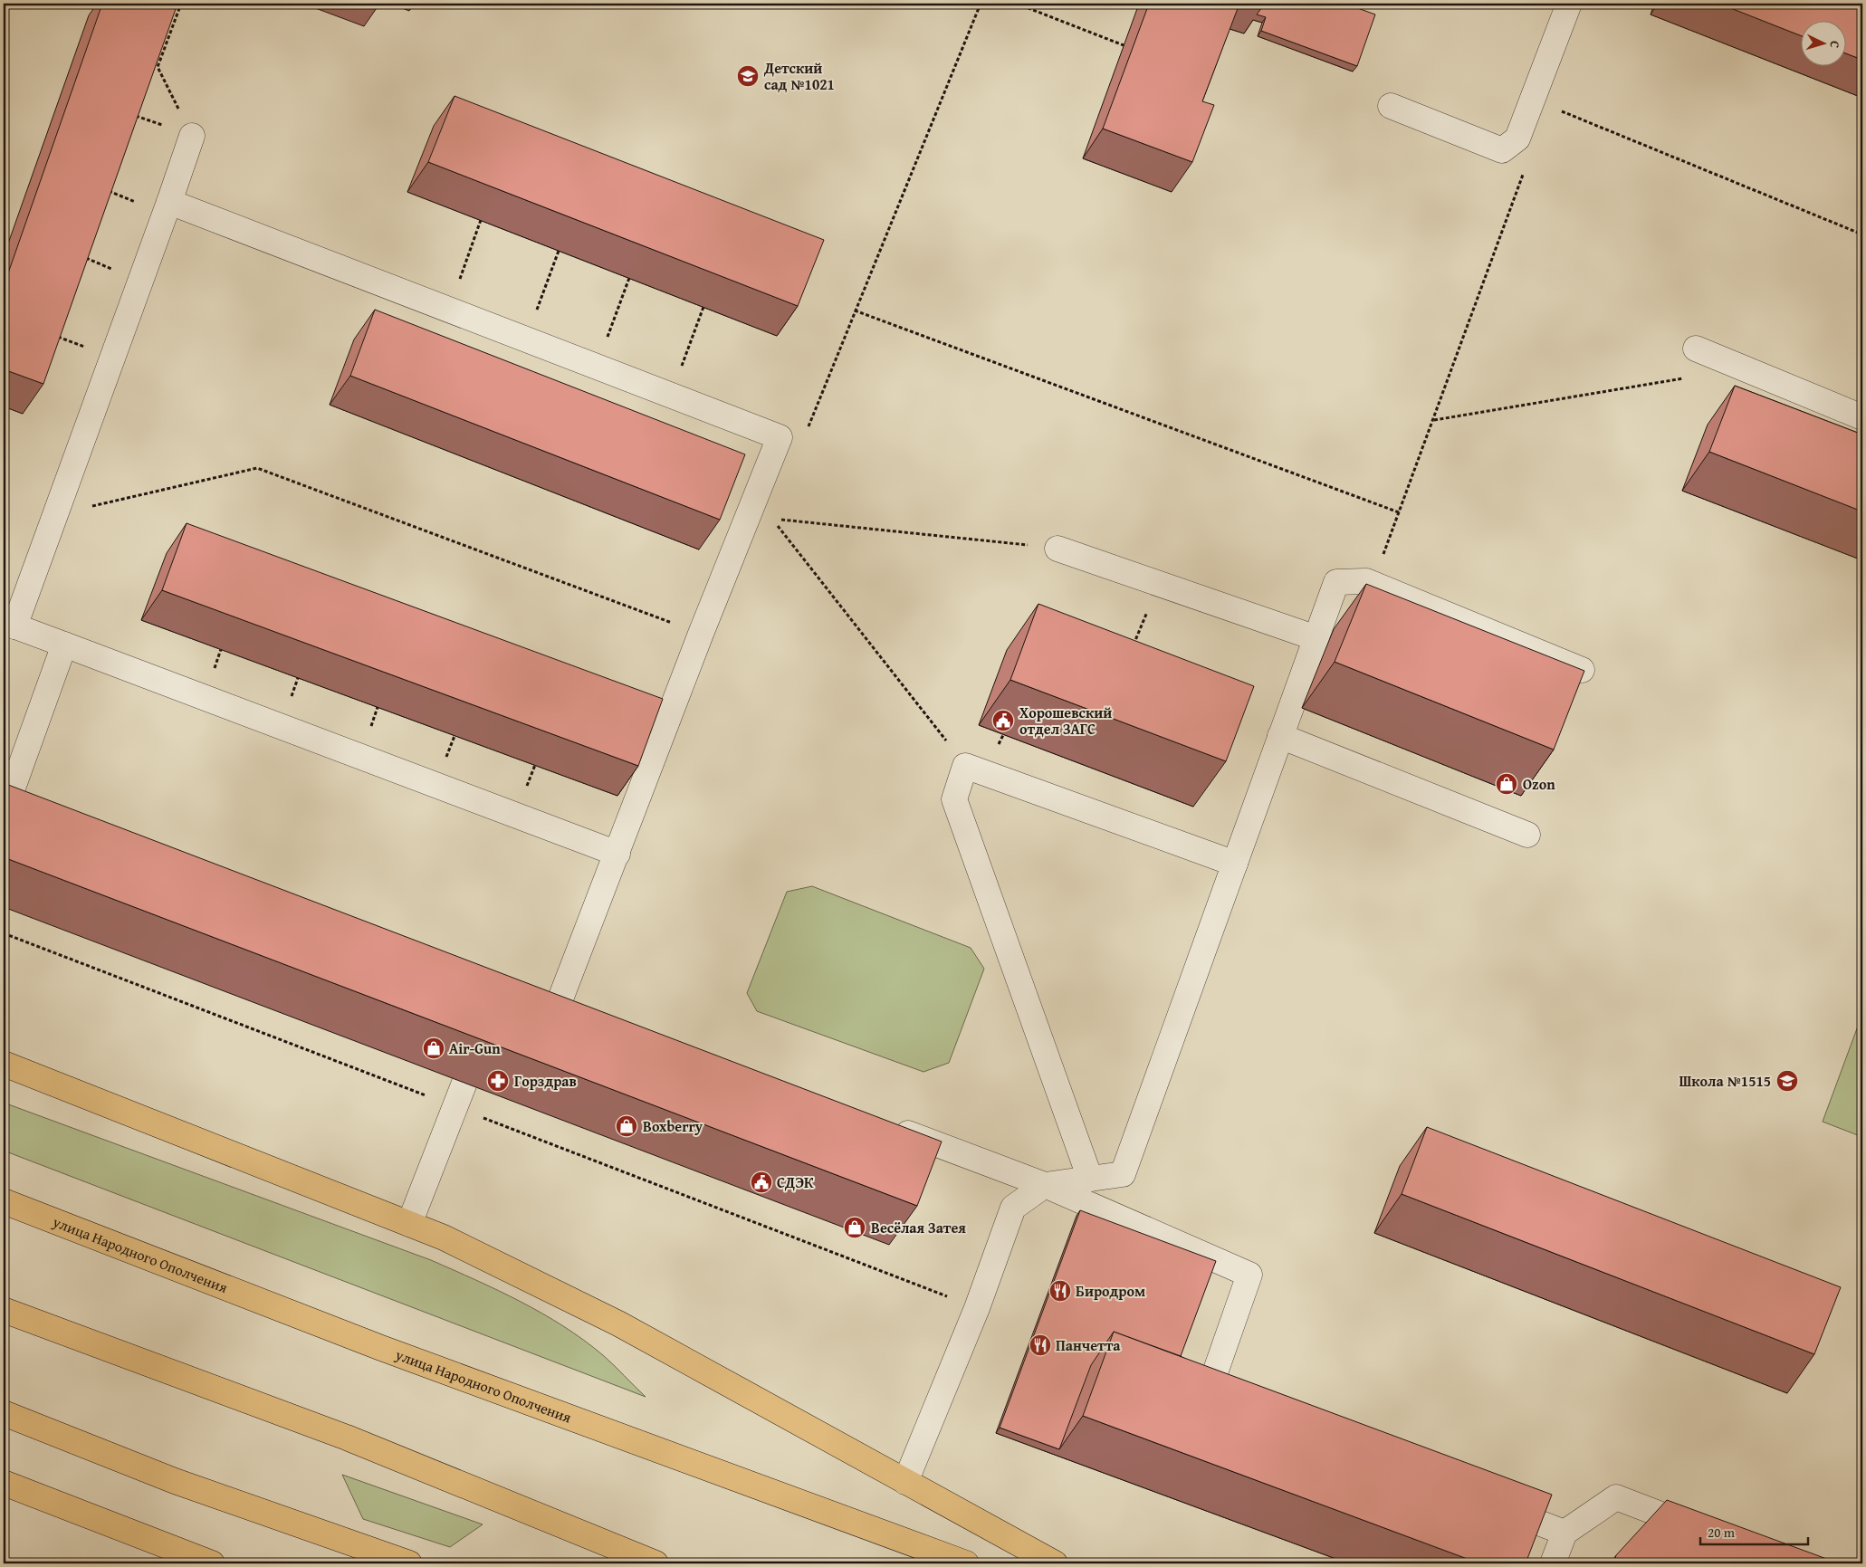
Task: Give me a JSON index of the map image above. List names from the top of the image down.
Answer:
{
  "streets": {
    "main road": ["улица Народного Ополчения"]
  },
  "places": {
    "school or university": ["Детский сад №1021", "Школа №1515"],
    "public building": ["Хорошевский отдел ЗАГС", "СДЭК"],
    "shop": [
      "Ozon",
      "Air-Gun",
      "Boxberry",
      "Весёлая Затея"
    ],
    "pharmacy": ["Горздрав"],
    "restaurant": ["Биродром", "Панчетта"]
  },
  "scale_bar": "20 m",
  "north": "right"
}
